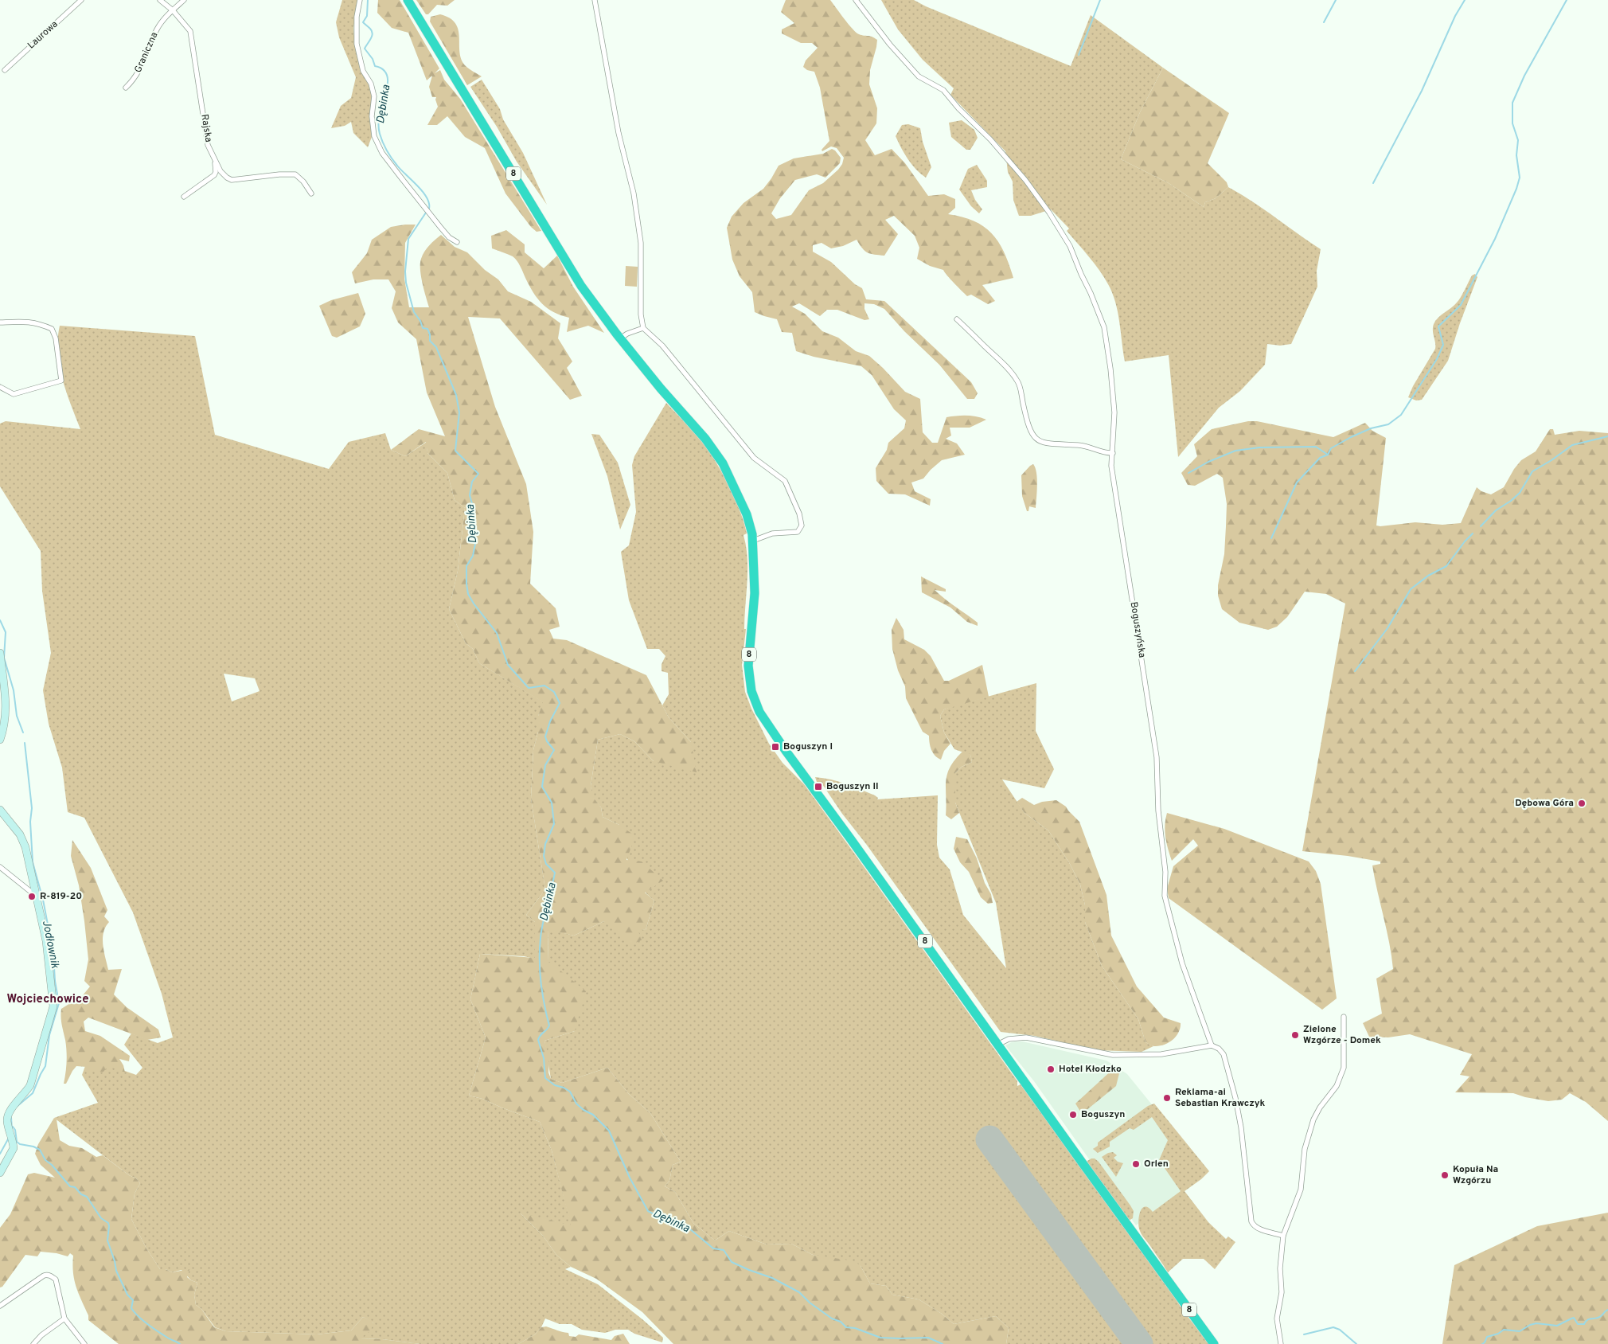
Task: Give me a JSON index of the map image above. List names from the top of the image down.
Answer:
{
  "streets": {
    "highway": ["8"],
    "street": [
      "Laurowa",
      "Graniczna",
      "Rajska",
      "Boguszyńska"
    ]
  },
  "crossings": [
    ["Graniczna", "Rajska"]
  ],
  "districts": ["Wojciechowice"],
  "water": ["Dębinka", "Jodłownik"],
  "places": {
    "transit": ["Boguszyn I", "Boguszyn II"],
    "other": [
      "Dębowa Góra",
      "R-819-20",
      "Zielone Wzgórze - Domek",
      "Hotel Kłodzko",
      "Reklama-ai Sebastian Krawczyk",
      "Boguszyn",
      "Orlen",
      "Kopuła Na Wzgórzu"
    ]
  }
}
